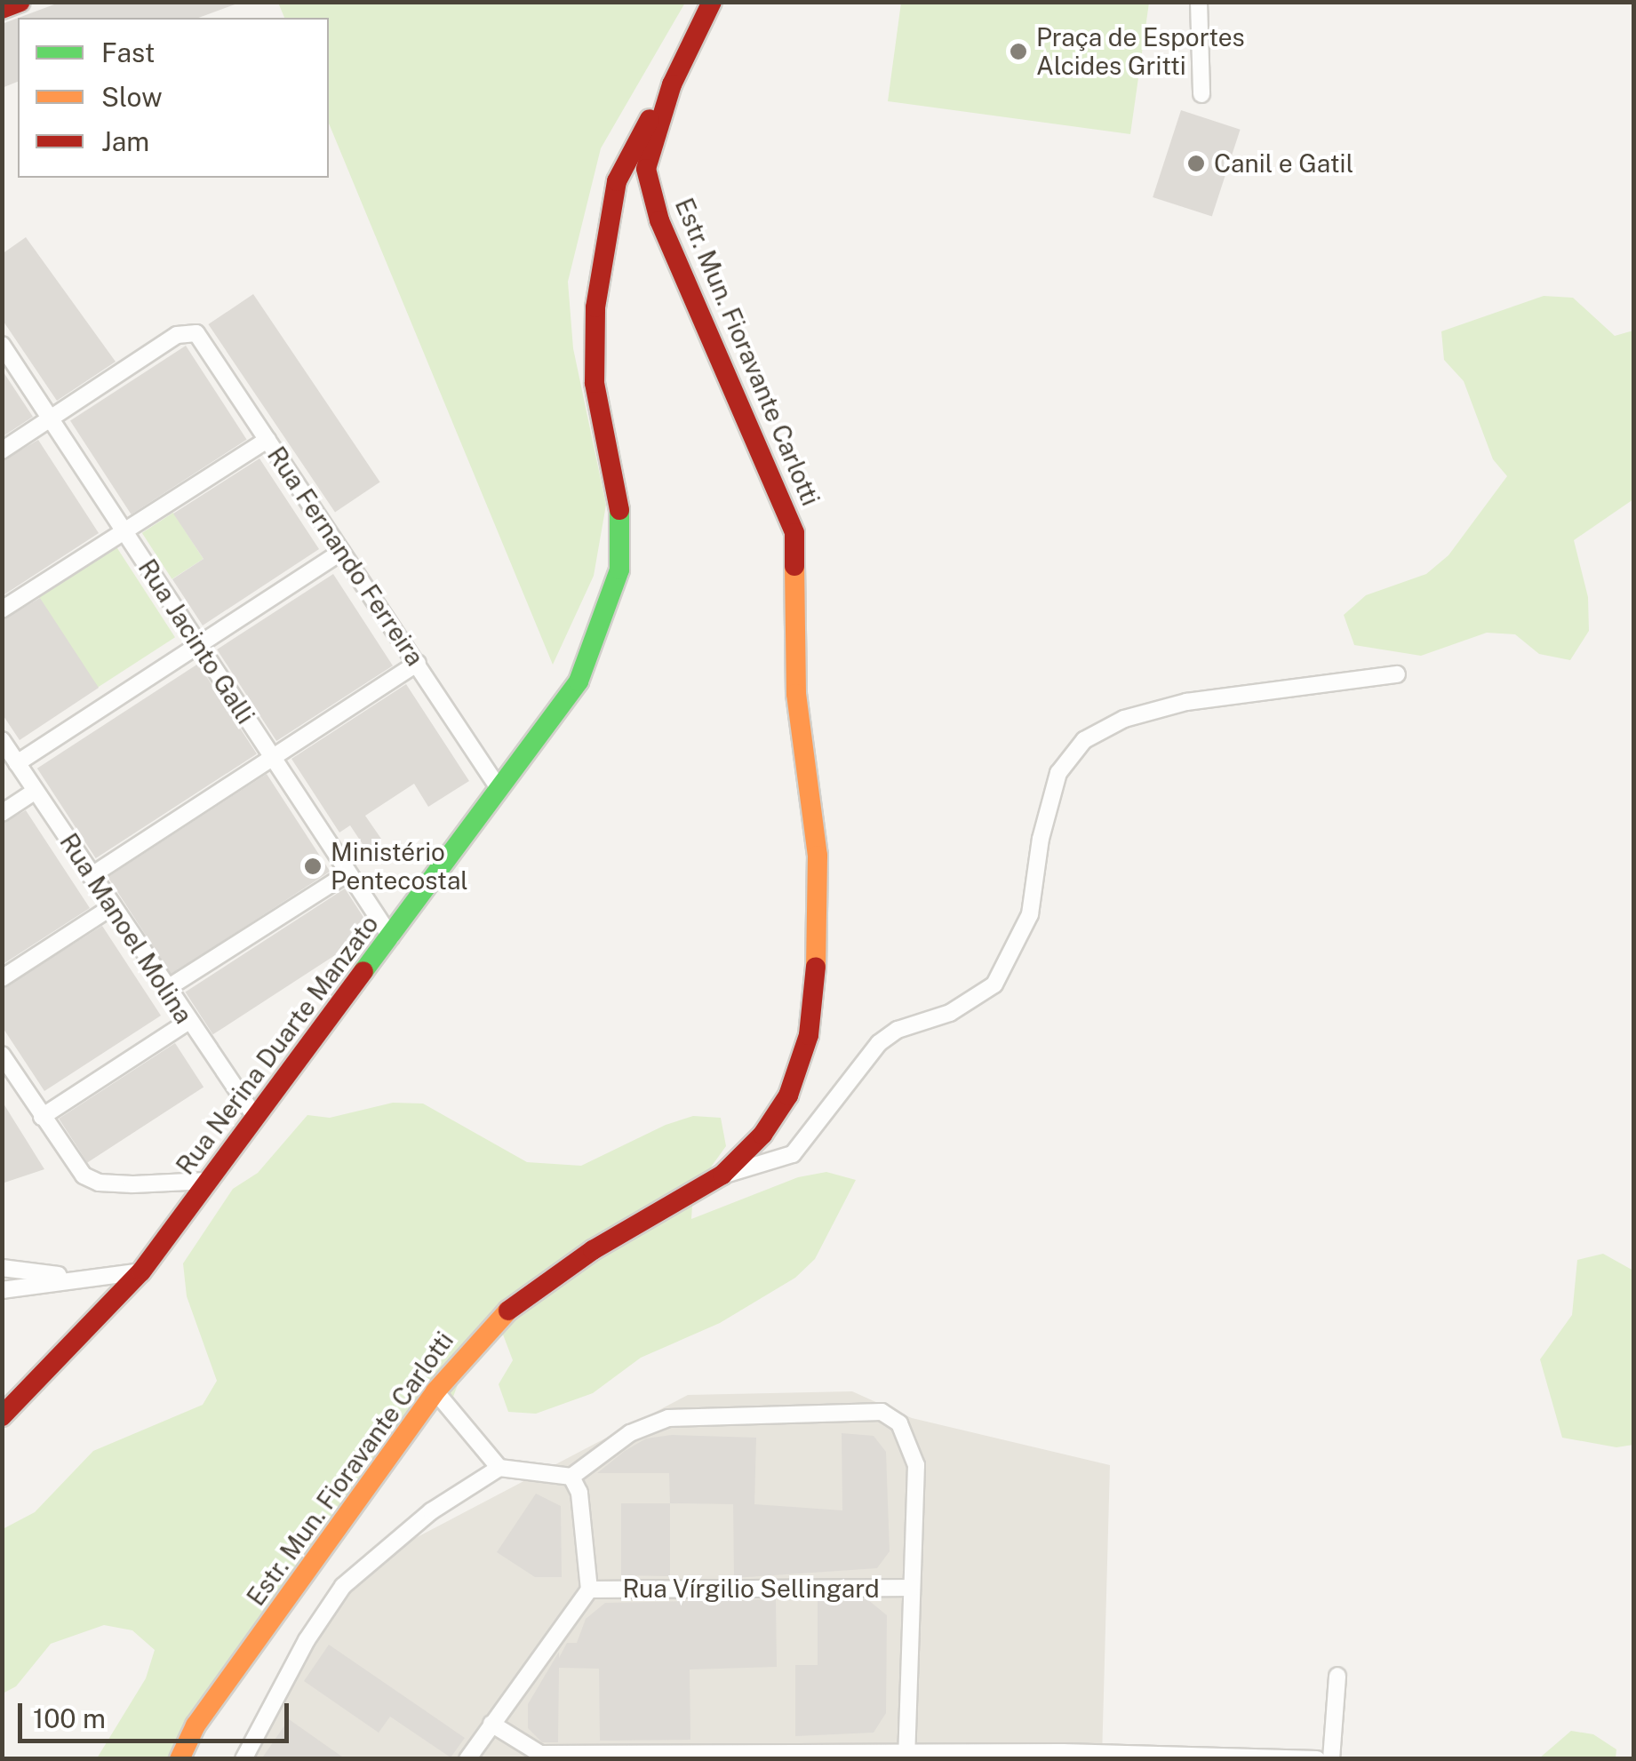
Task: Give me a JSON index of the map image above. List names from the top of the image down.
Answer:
{
  "streets": {
    "street": [
      "Estr. Mun. Fioravante Carlotti",
      "Rua Fernando Ferreira",
      "Rua Jacinto Galli",
      "Rua Manoel Molina",
      "Rua Nerina Duarte Manzato",
      "Rua Vírgilio Sellingard"
    ]
  },
  "crossings": [
    ["Estr. Mun. Fioravante Carlotti", "Rua Nerina Duarte Manzato"],
    ["Rua Fernando Ferreira", "Rua Jacinto Galli"],
    ["Rua Fernando Ferreira", "Rua Nerina Duarte Manzato"],
    ["Rua Jacinto Galli", "Rua Nerina Duarte Manzato"],
    ["Rua Manoel Molina", "Rua Nerina Duarte Manzato"]
  ],
  "places": ["Praça de Esportes Alcides Gritti", "Canil e Gatil", "Ministério Pentecostal"],
  "legend": ["Fast", "Slow", "Jam"],
  "scale_bar": "100 m"
}
